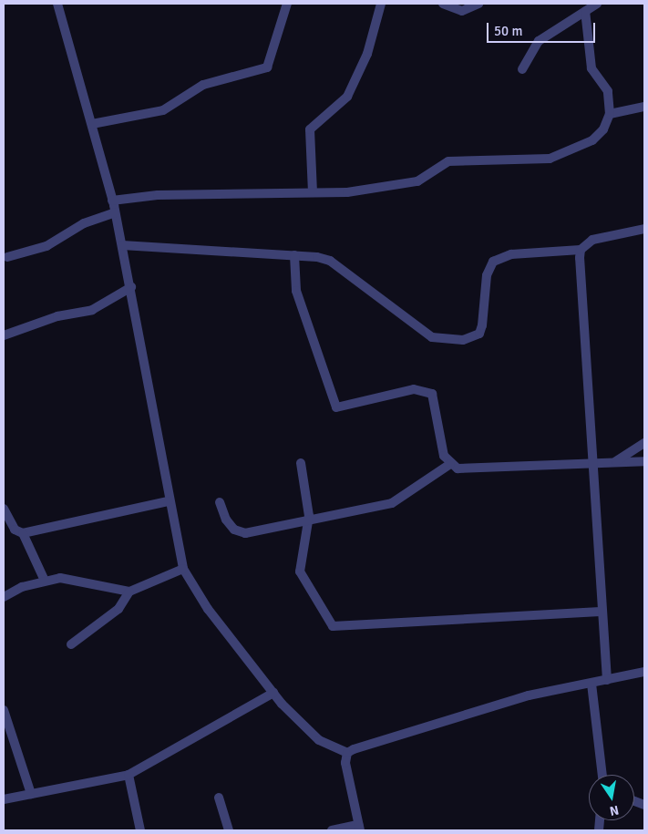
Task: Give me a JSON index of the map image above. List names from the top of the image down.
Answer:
{
  "scale_bar": "50 m",
  "north": "bottom"
}
